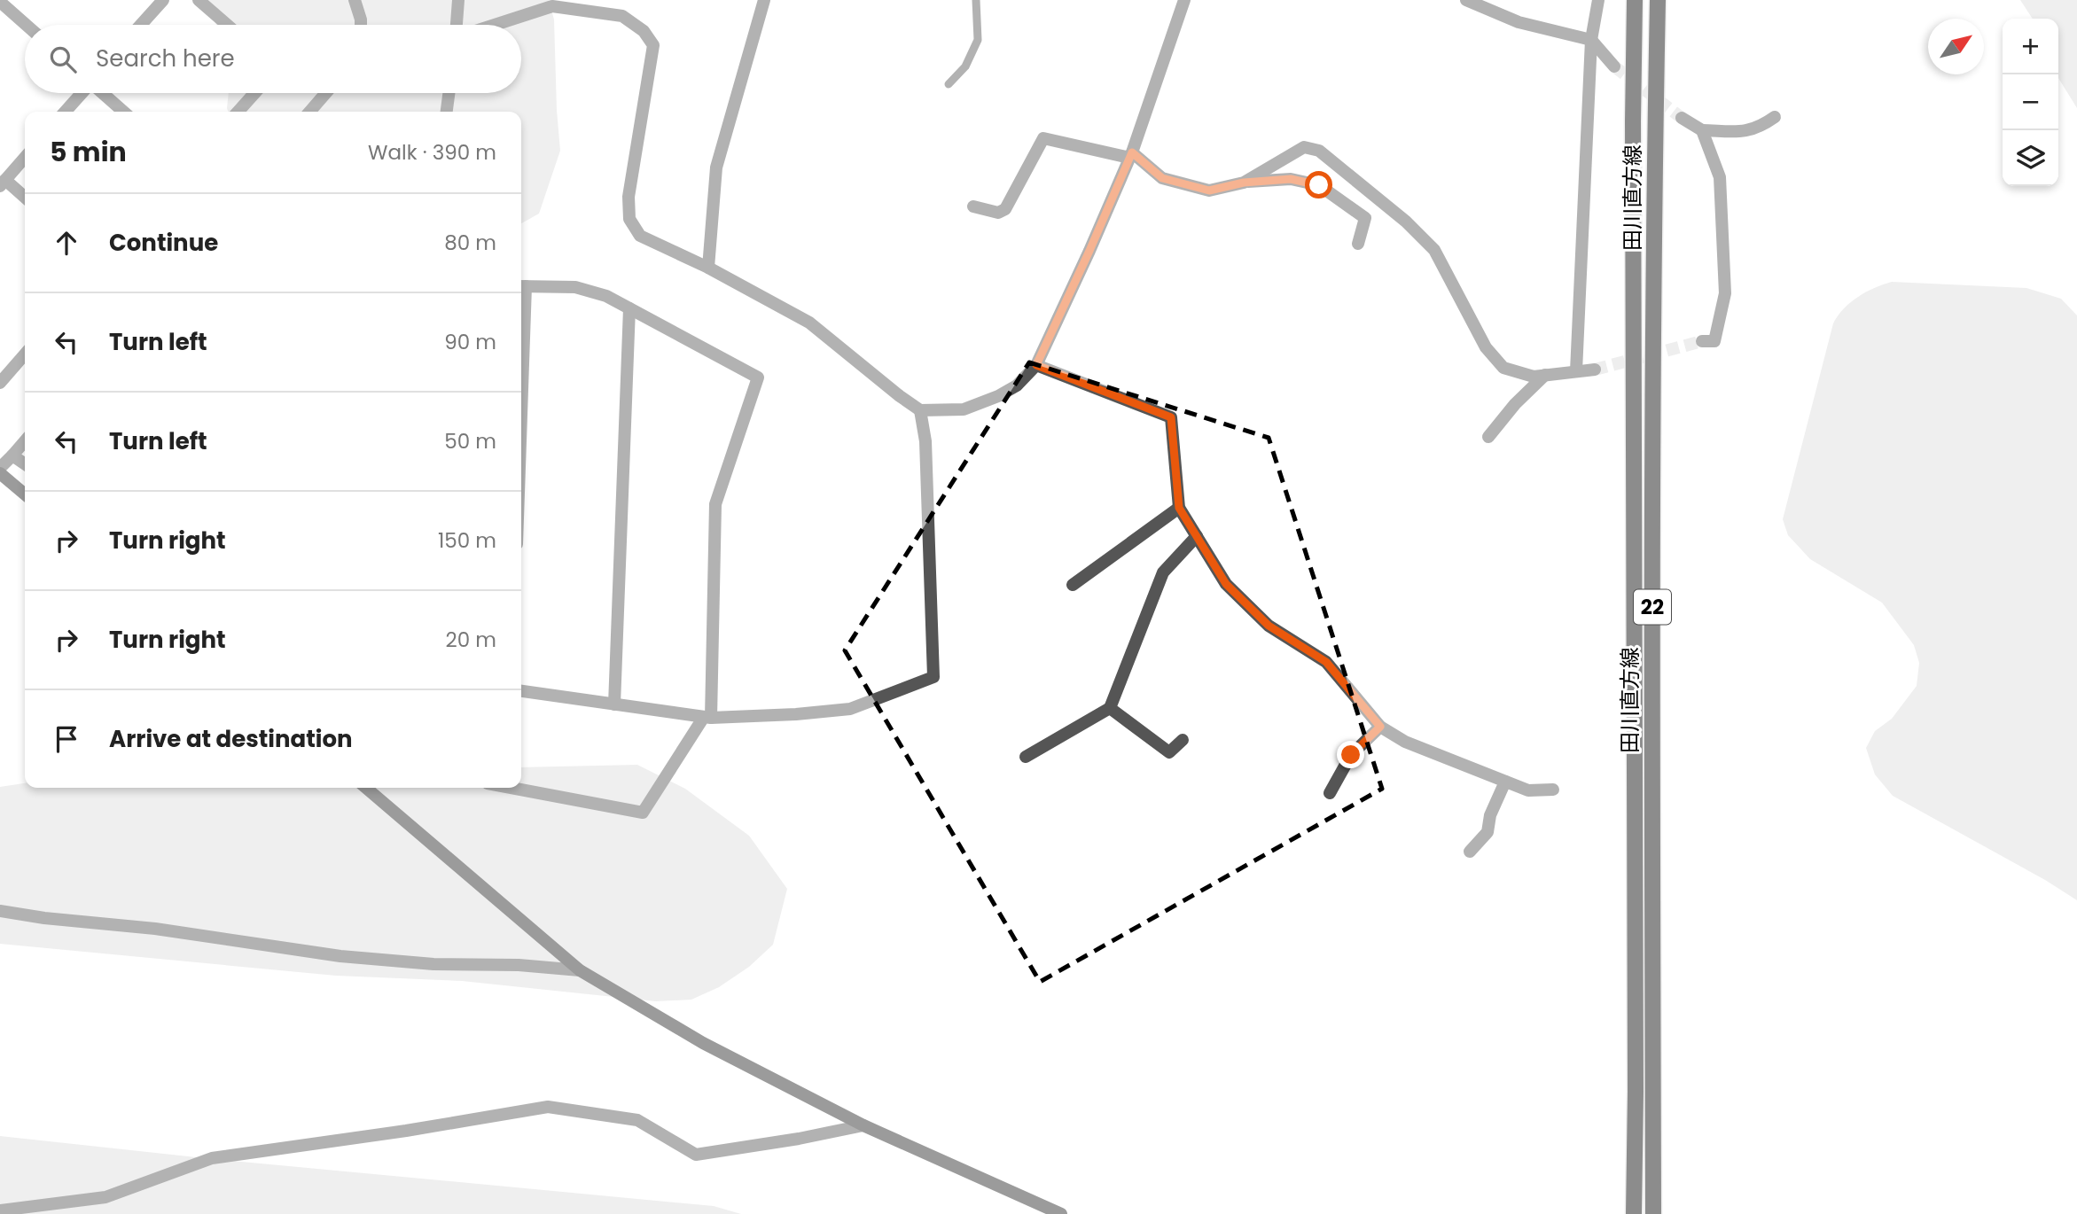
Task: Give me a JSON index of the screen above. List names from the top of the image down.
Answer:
{
  "streets": {
    "main road": ["田川直方線", "22"]
  },
  "north": "top right",
  "page": {
    "map_buttons": ["+", "−"],
    "search": "Search here",
    "heading": ["5 min", "Walk · 390 m"],
    "list": [
      ["Continue", "80 m"],
      ["Turn left", "90 m"],
      ["Turn left", "50 m"],
      ["Turn right", "150 m"],
      ["Turn right", "20 m"],
      "Arrive at destination"
    ]
  }
}
